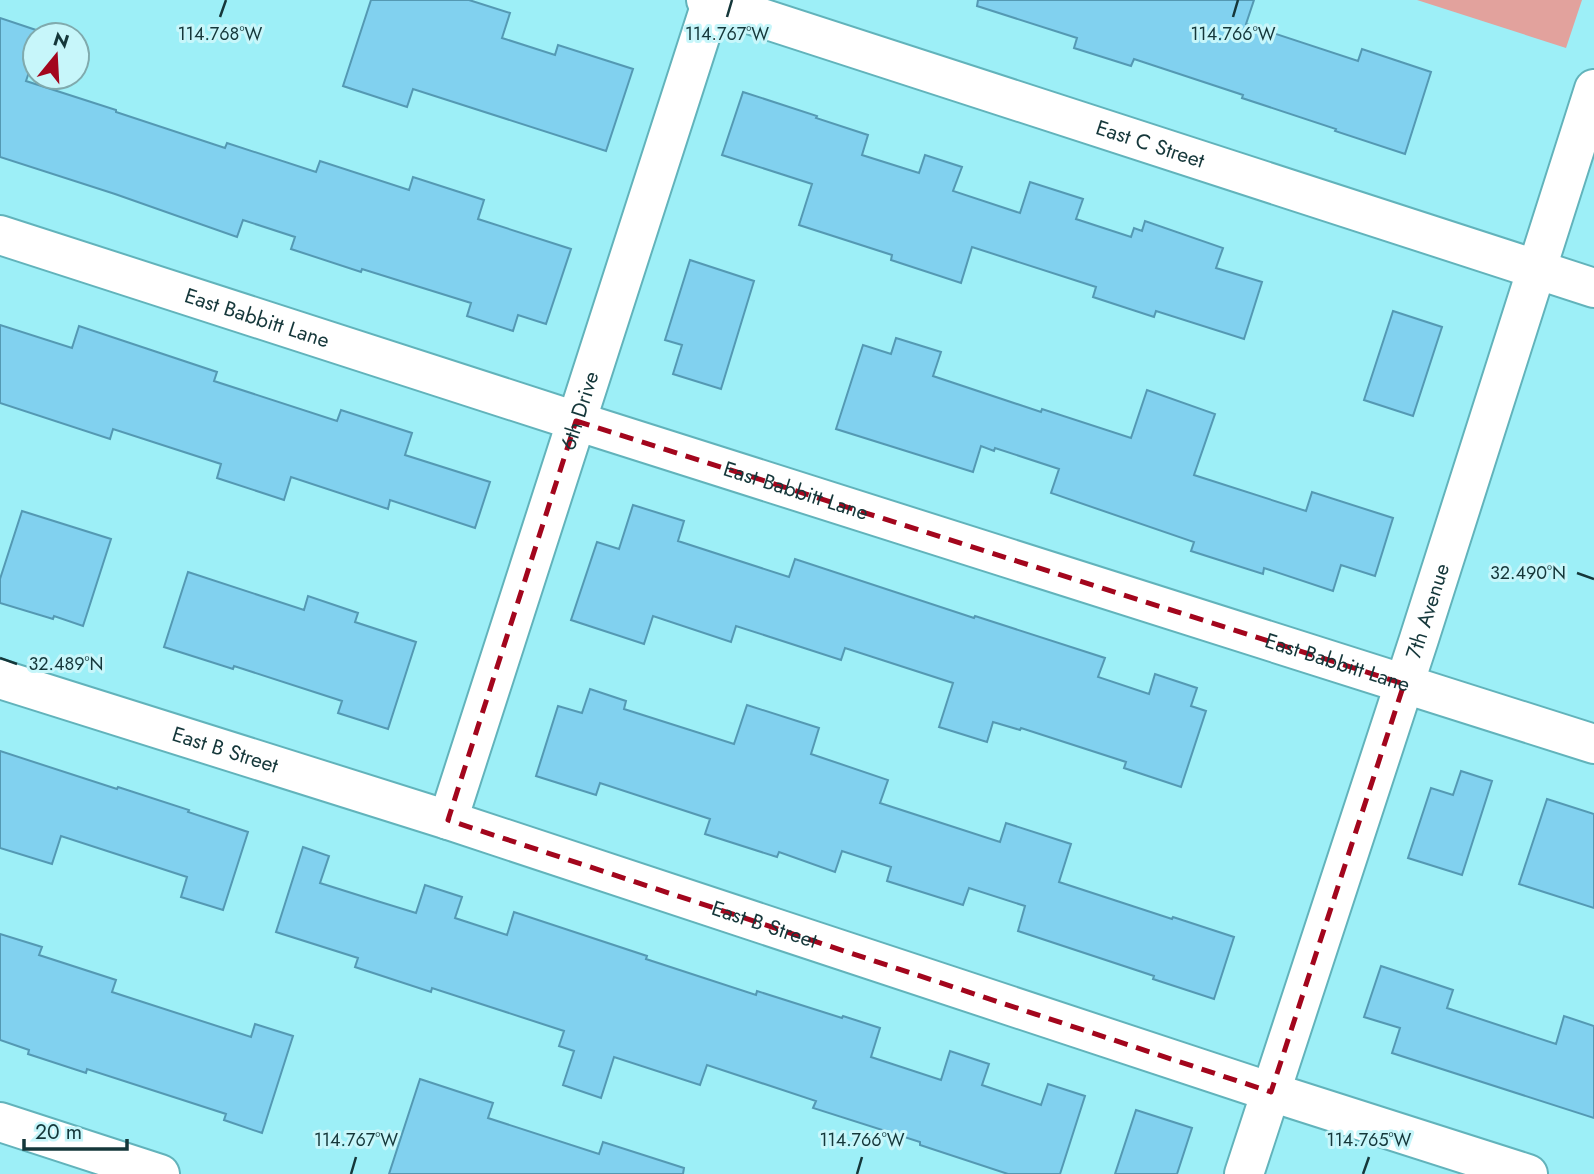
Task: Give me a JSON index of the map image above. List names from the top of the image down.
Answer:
{
  "streets": {
    "street": [
      "East C Street",
      "East Babbitt Lane",
      "6th Drive",
      "7th Avenue",
      "East B Street"
    ]
  },
  "crossings": [
    ["East C Street", "6th Drive"],
    ["East C Street", "7th Avenue"],
    ["East Babbitt Lane", "6th Drive"],
    ["East Babbitt Lane", "7th Avenue"],
    ["6th Drive", "East B Street"],
    ["7th Avenue", "East B Street"]
  ],
  "scale_bar": "20 m",
  "north": "top",
  "coordinates": [
    "114.768°W",
    "114.767°W",
    "114.766°W",
    "32.490°N",
    "32.489°N",
    "114.765°W"
  ]
}
